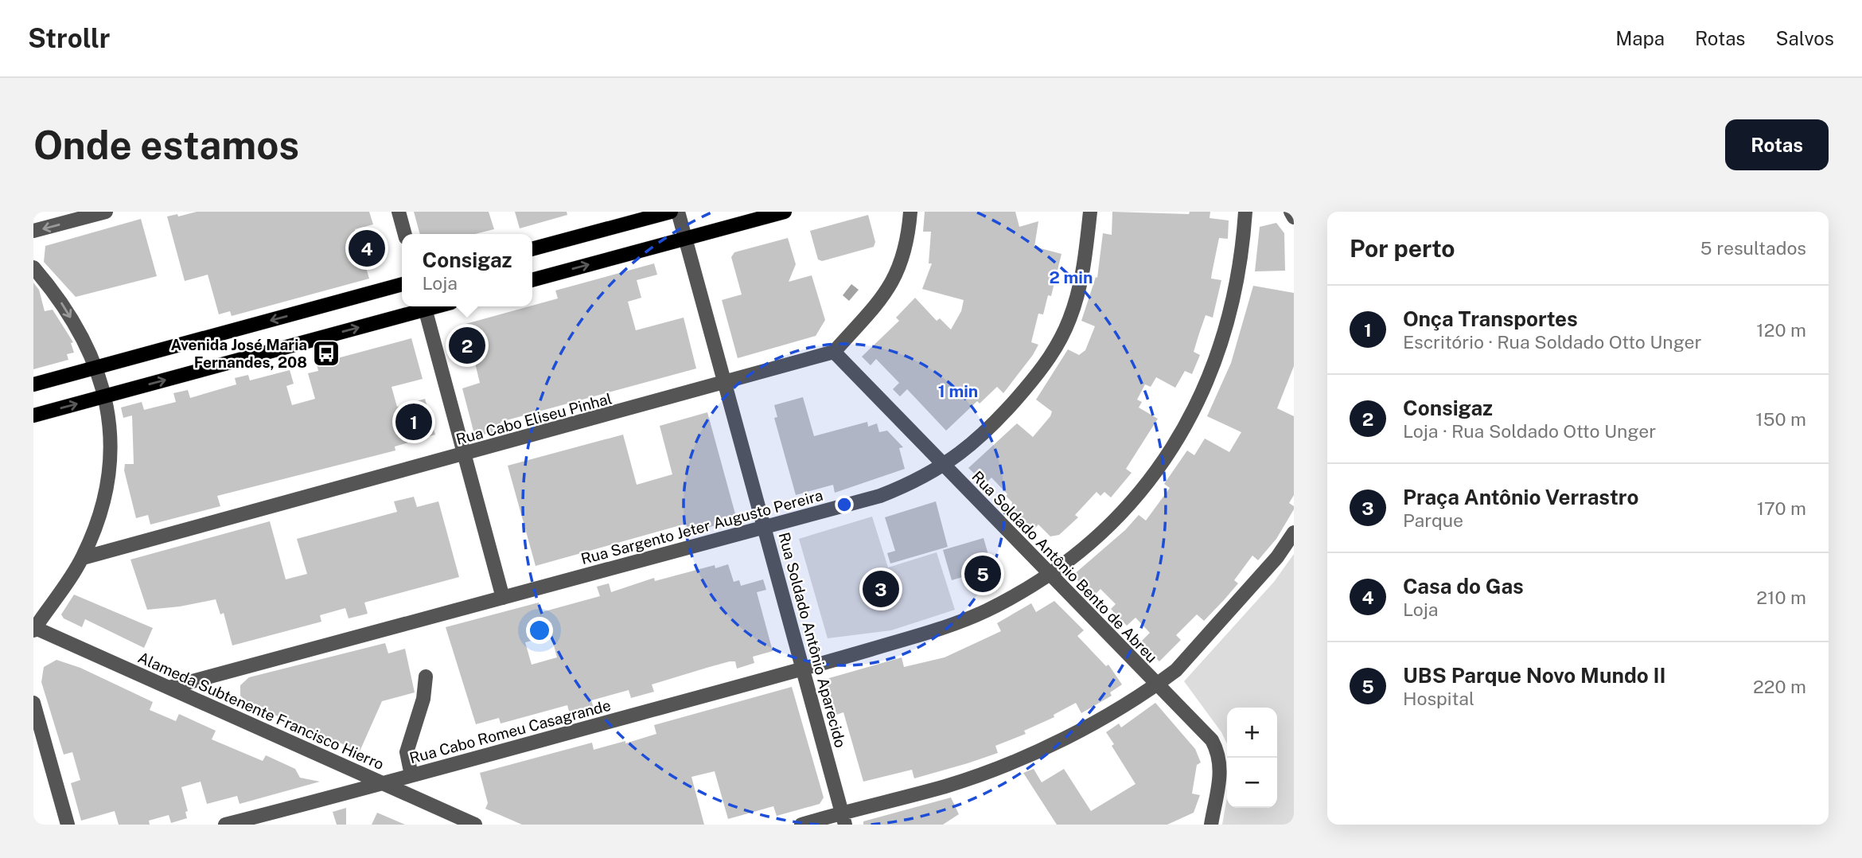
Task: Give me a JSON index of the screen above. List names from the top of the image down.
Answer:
{
  "streets": {
    "street": [
      "Rua Cabo Eliseu Pinhal",
      "Rua Sargento Jeter Augusto Pereira",
      "Rua Soldado Antônio Bento de Abreu",
      "Rua Soldado Antônio Aparecido",
      "Alameda Subtenente Francisco Hierro",
      "Rua Cabo Romeu Casagrande"
    ]
  },
  "crossings": [
    ["Rua Cabo Eliseu Pinhal", "Rua Soldado Antônio Bento de Abreu"],
    ["Rua Cabo Eliseu Pinhal", "Rua Soldado Antônio Aparecido"],
    ["Rua Sargento Jeter Augusto Pereira", "Rua Soldado Antônio Bento de Abreu"],
    ["Rua Sargento Jeter Augusto Pereira", "Rua Soldado Antônio Aparecido"],
    ["Rua Sargento Jeter Augusto Pereira", "Alameda Subtenente Francisco Hierro"],
    ["Rua Soldado Antônio Bento de Abreu", "Rua Cabo Romeu Casagrande"],
    ["Rua Soldado Antônio Aparecido", "Rua Cabo Romeu Casagrande"],
    ["Alameda Subtenente Francisco Hierro", "Rua Cabo Romeu Casagrande"]
  ],
  "places": {
    "bus stop": ["Avenida José Maria Fernandes, 208"]
  },
  "page": {
    "header": "Strollr",
    "nav": ["Mapa", "Rotas", "Salvos"],
    "buttons": "Rotas",
    "title": "Onde estamos",
    "heading": ["Por perto", "5 resultados"],
    "pins": [
      "4",
      "2",
      "1",
      "5",
      "3"
    ],
    "popup": ["Consigaz", "Loja"],
    "list": [
      {
        "mark": "1",
        "name": "Onça Transportes",
        "note": "Escritório · Rua Soldado Otto Unger",
        "value": "120 m"
      },
      {
        "mark": "2",
        "name": "Consigaz",
        "note": "Loja · Rua Soldado Otto Unger",
        "value": "150 m"
      },
      {
        "mark": "3",
        "name": "Praça Antônio Verrastro",
        "note": "Parque",
        "value": "170 m"
      },
      {
        "mark": "4",
        "name": "Casa do Gas",
        "note": "Loja",
        "value": "210 m"
      },
      {
        "mark": "5",
        "name": "UBS Parque Novo Mundo II",
        "note": "Hospital",
        "value": "220 m"
      }
    ],
    "map_buttons": ["+", "−"]
  },
  "rings": ["2 min", "1 min"]
}
